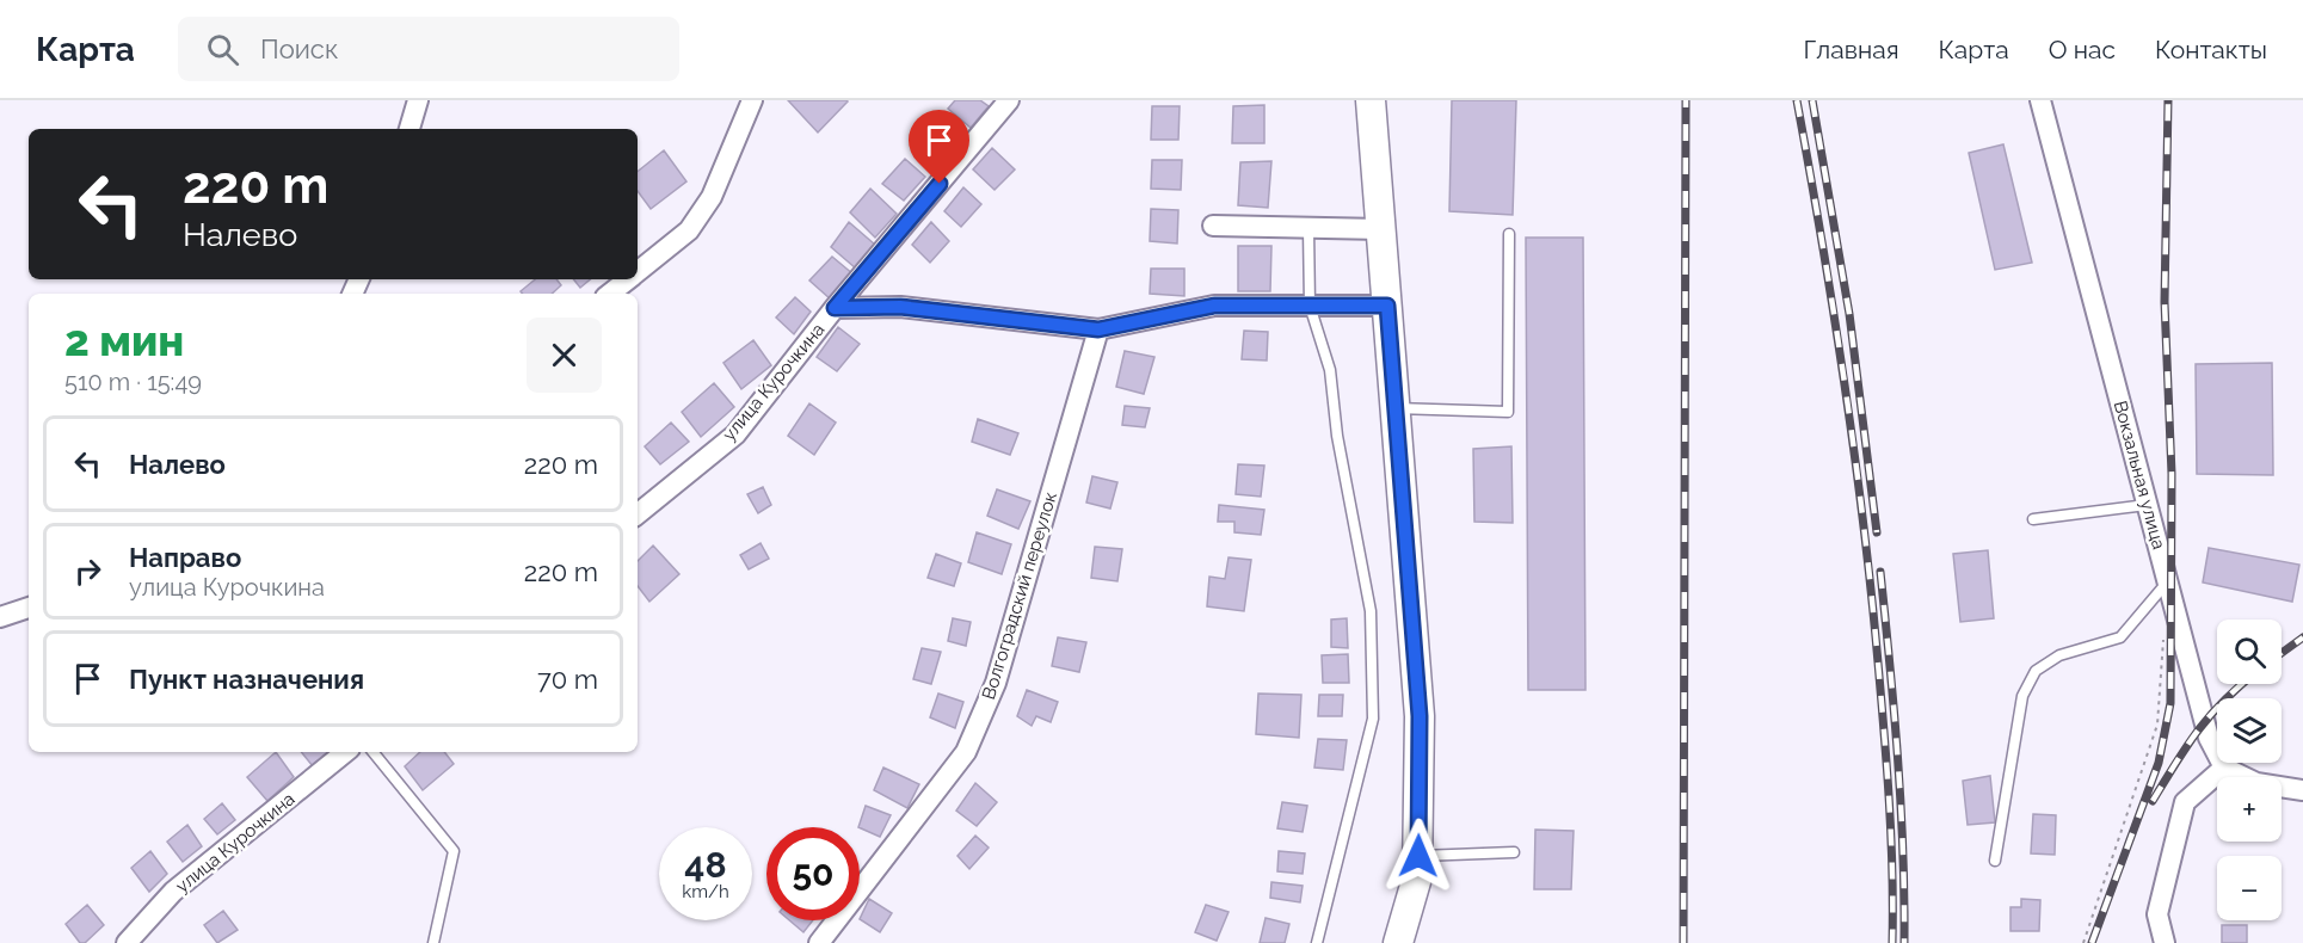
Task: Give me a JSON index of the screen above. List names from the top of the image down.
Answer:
{
  "streets": {
    "street": ["улица Курочкина", "Вокзальная улица", "Волгоградский переулок"]
  },
  "page": {
    "header": "Карта",
    "search": "Поиск",
    "nav": [
      "Главная",
      "Карта",
      "О нас",
      "Контакты"
    ],
    "turn": ["220 m", "Налево"],
    "heading": ["2 мин", "510 m · 15:49"],
    "list": [
      {
        "name": "Налево",
        "value": "220 m"
      },
      {
        "name": "Направо",
        "note": "улица Курочкина",
        "value": "220 m"
      },
      {
        "name": "Пункт назначения",
        "value": "70 m"
      }
    ],
    "map_buttons": ["+", "−"],
    "speed": "48 km/h",
    "limit": "50"
  }
}
